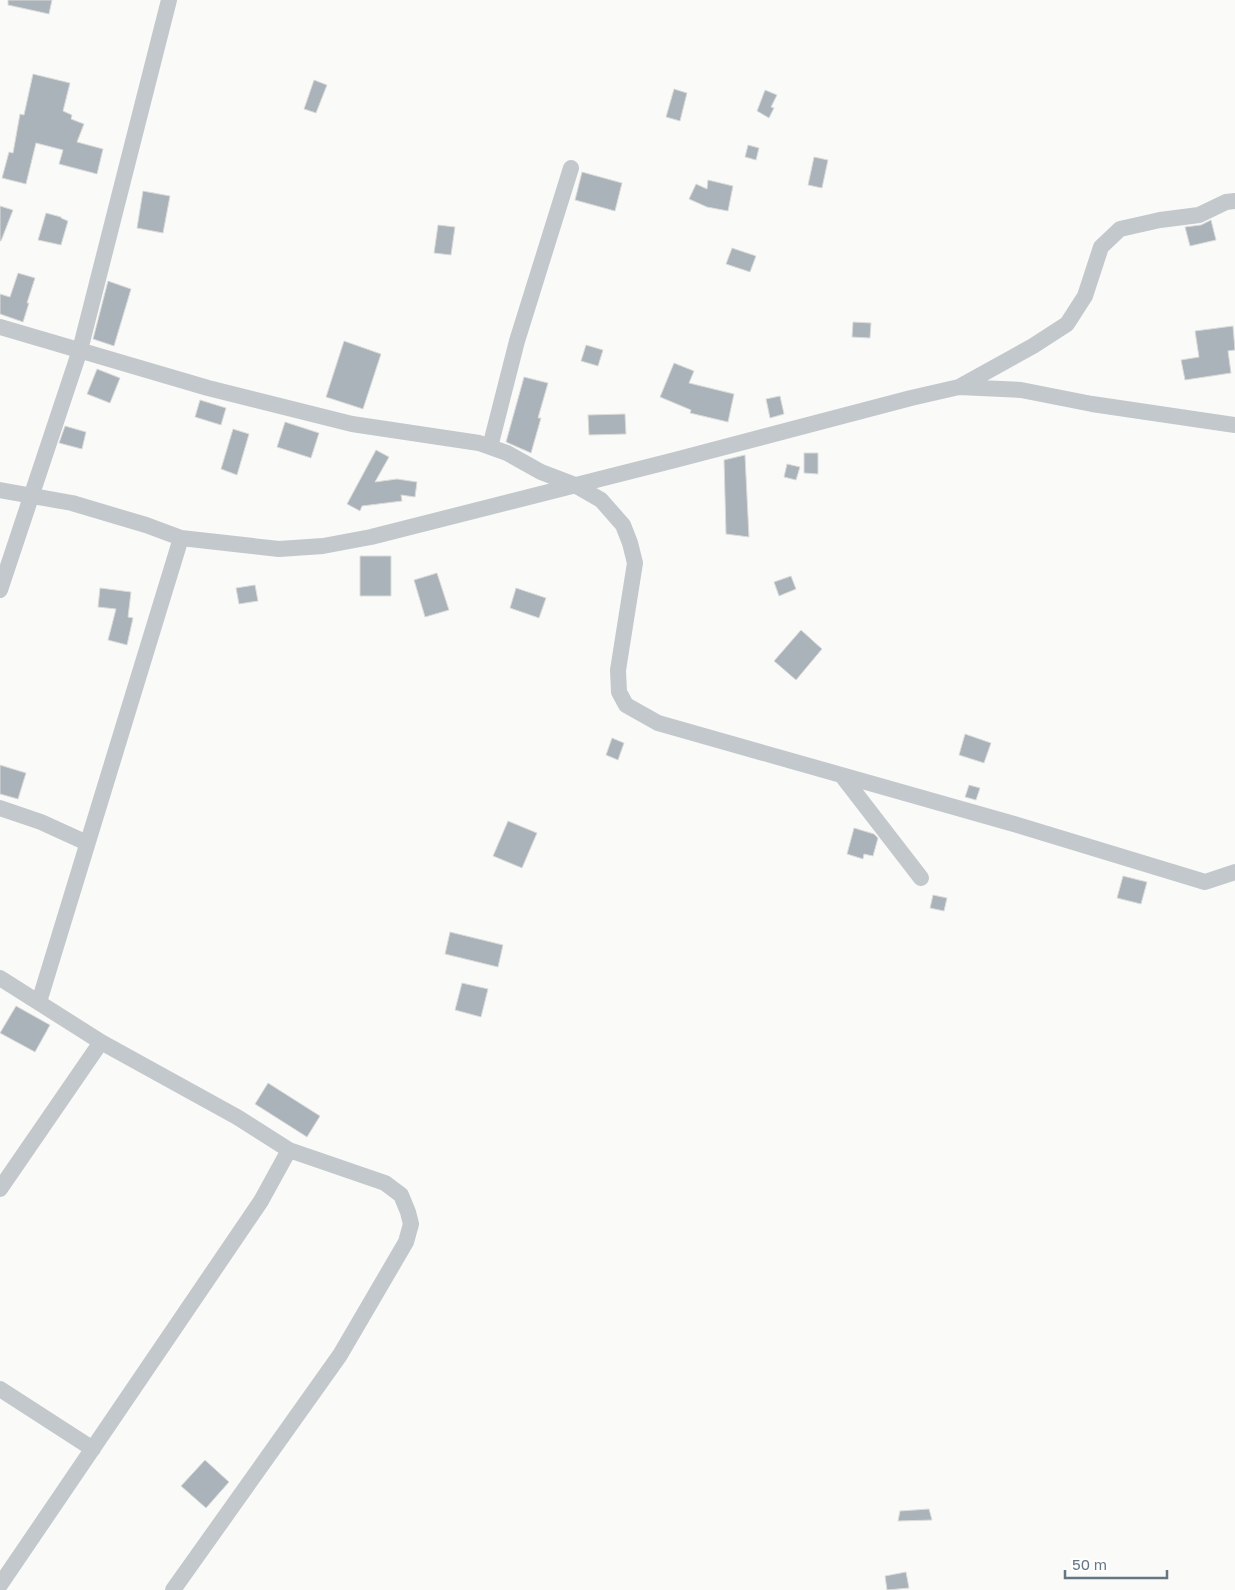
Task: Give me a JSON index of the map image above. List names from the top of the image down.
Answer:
{
  "scale_bar": "50 m"
}
